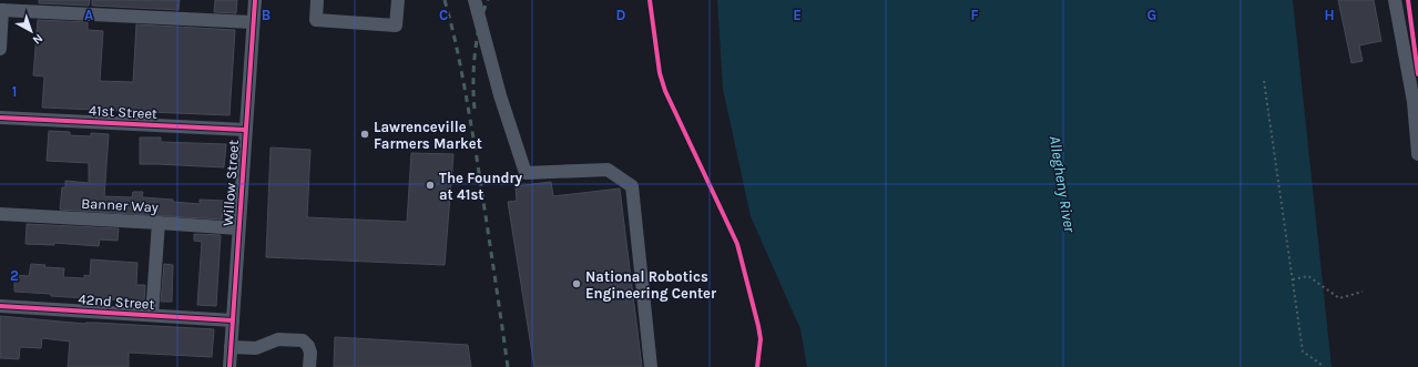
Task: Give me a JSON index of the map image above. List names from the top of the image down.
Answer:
{
  "streets": {
    "street": [
      "41st Street",
      "Willow Street",
      "Banner Way",
      "42nd Street"
    ]
  },
  "crossings": [
    ["41st Street", "Willow Street"],
    ["Willow Street", "Banner Way"],
    ["Willow Street", "42nd Street"]
  ],
  "water": ["Allegheny River"],
  "places": ["Lawrenceville Farmers Market", "The Foundry at 41st", "National Robotics Engineering Center"],
  "north": "bottom right",
  "grid": {
    "columns": [
      "A",
      "B",
      "C",
      "D",
      "E",
      "F",
      "G",
      "H"
    ],
    "rows": ["1", "2"]
  }
}
